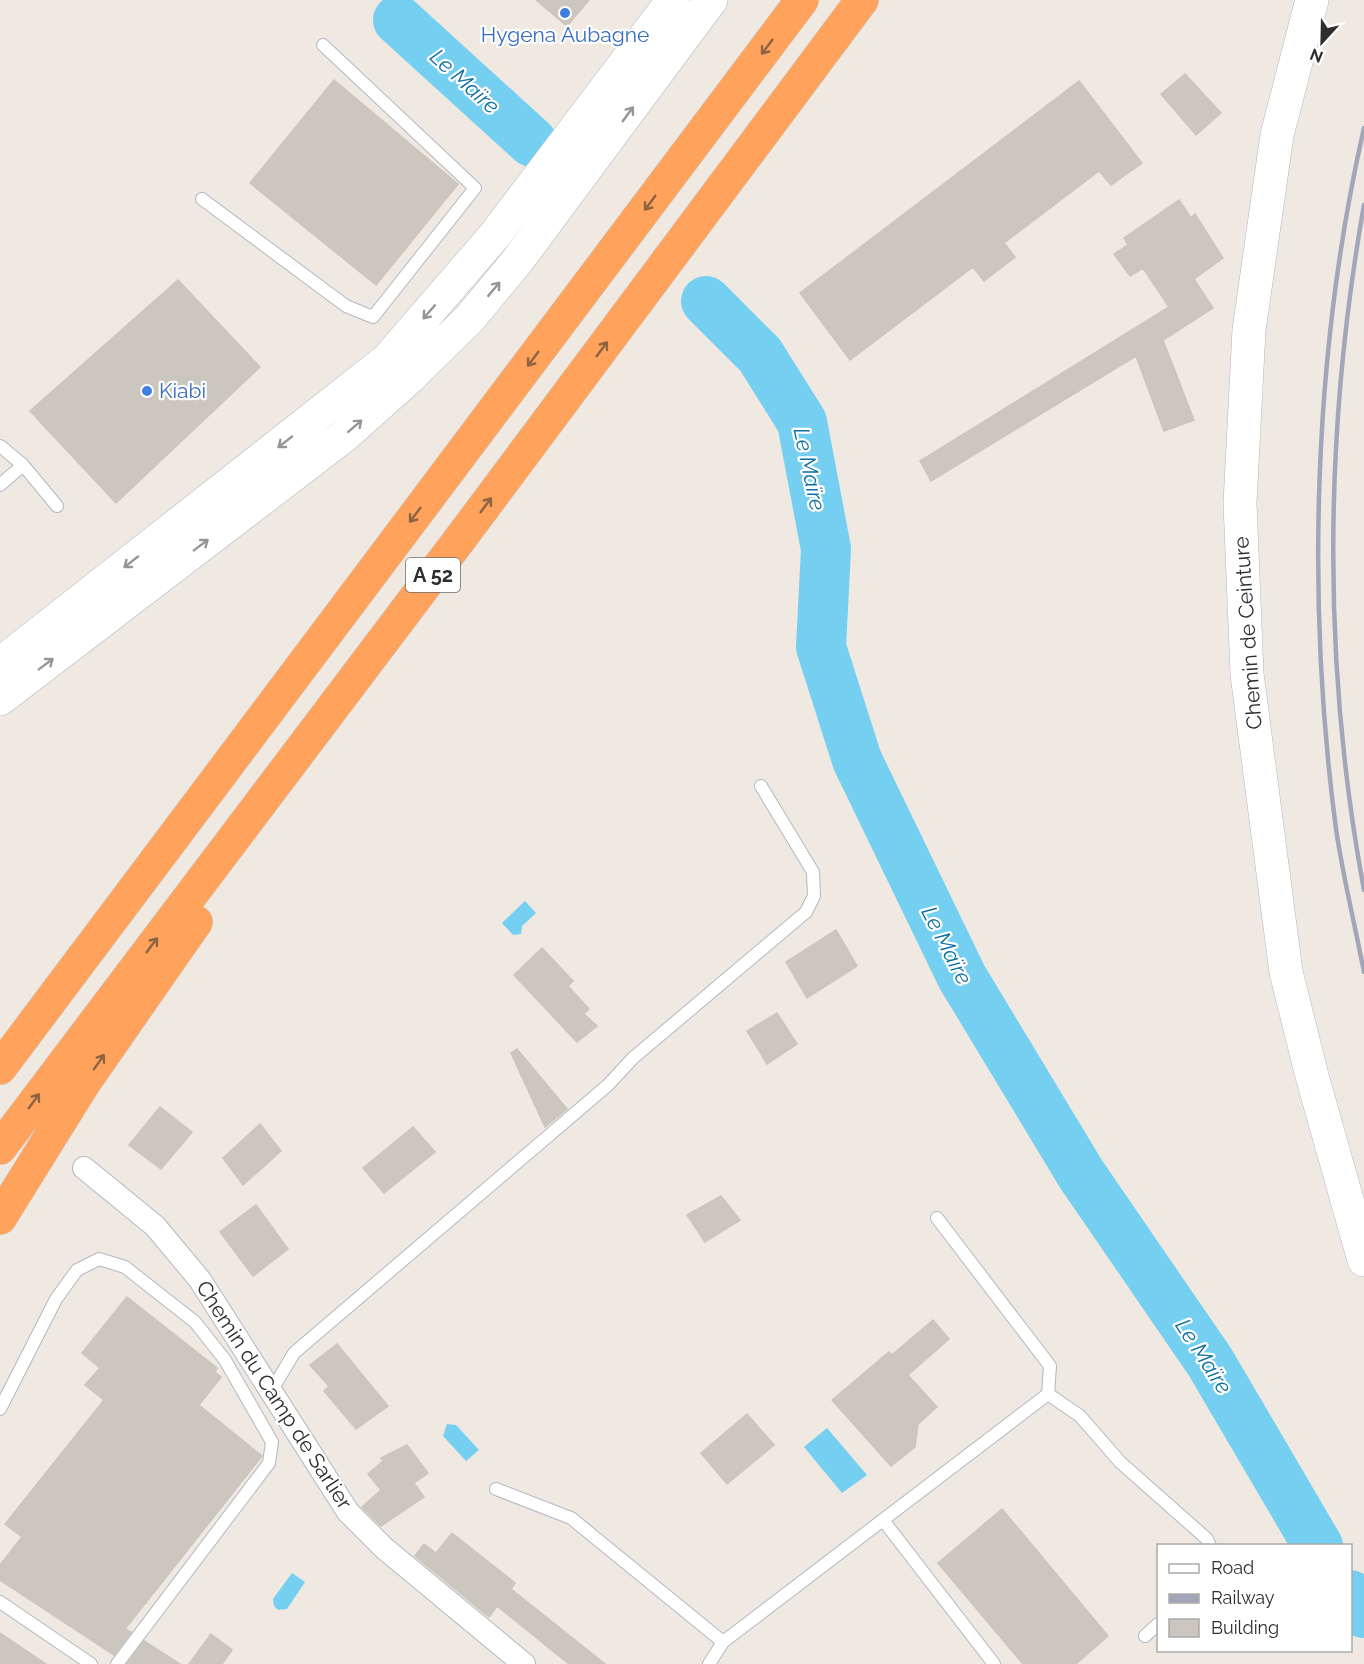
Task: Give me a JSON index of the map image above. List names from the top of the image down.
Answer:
{
  "streets": {
    "highway": ["A 52"],
    "main road": ["Chemin de Ceinture"],
    "street": ["Chemin du Camp de Sarlier"]
  },
  "water": ["Le Maïre"],
  "places": ["Hygena Aubagne", "Kiabi"],
  "legend": ["Road", "Railway", "Building"],
  "north": "bottom"
}
